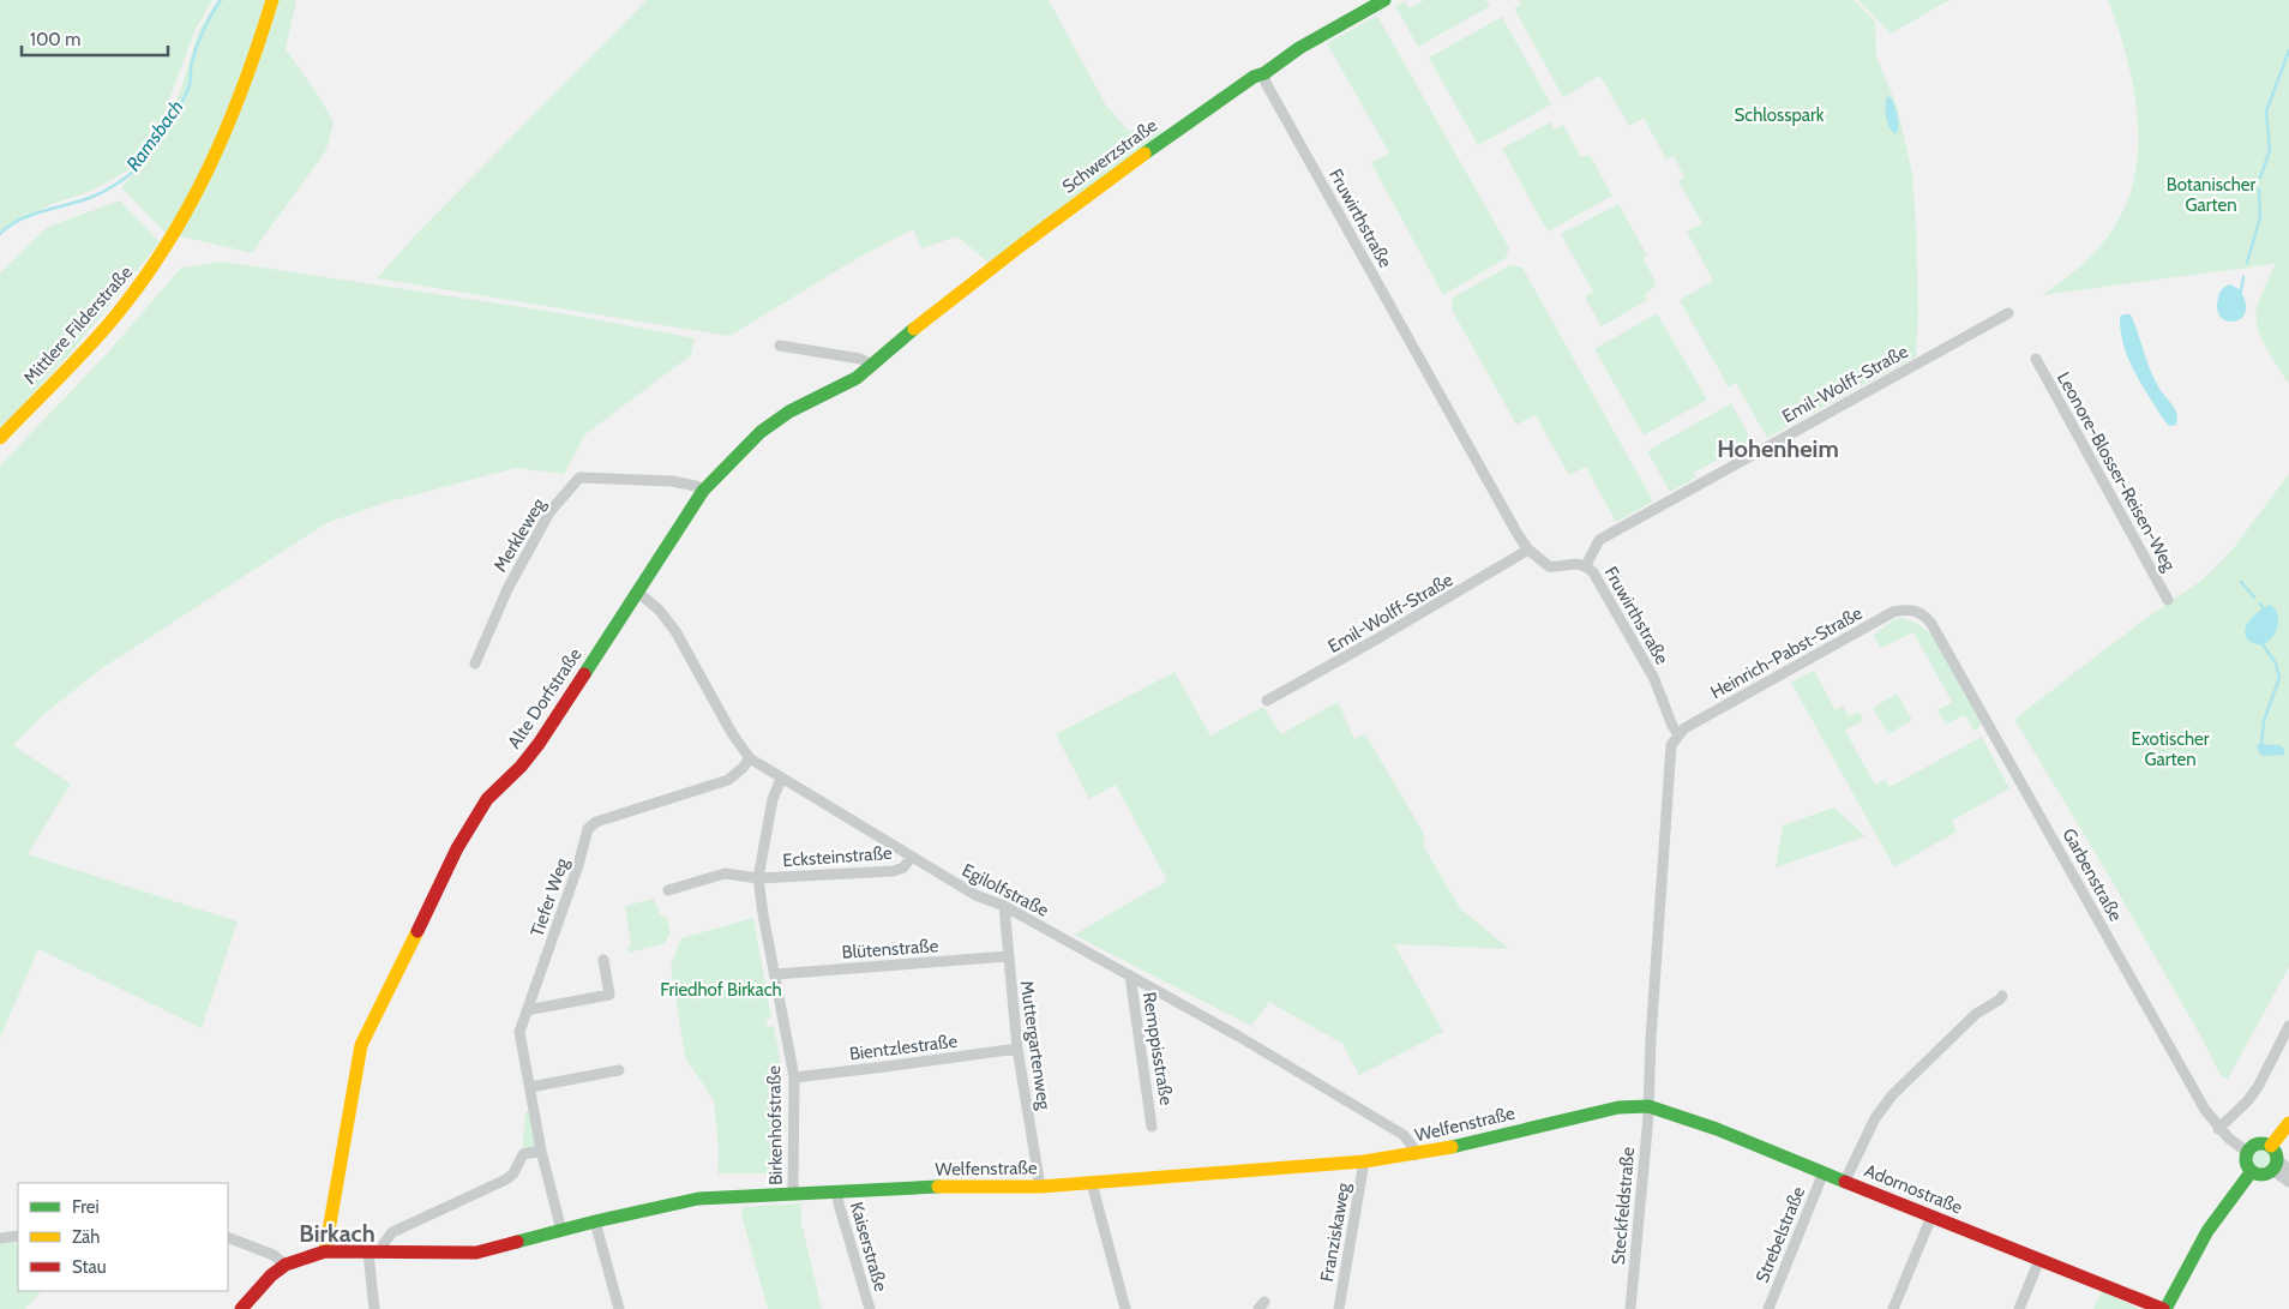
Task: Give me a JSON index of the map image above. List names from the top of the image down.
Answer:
{
  "streets": {
    "street": [
      "Schwerzstraße",
      "Fruwirthstraße",
      "Mittlere Filderstraße",
      "Emil-Wolff-Straße",
      "Leonore-Blosser-Reisen-Weg",
      "Merkleweg",
      "Heinrich-Pabst-Straße",
      "Alte Dorfstraße",
      "Ecksteinstraße",
      "Garbenstraße",
      "Egilolfstraße",
      "Tiefer Weg",
      "Blütenstraße",
      "Muttergartenweg",
      "Bientzlestraße",
      "Remppisstraße",
      "Welfenstraße",
      "Birkenhofstraße",
      "Adornostraße",
      "Steckfeldstraße",
      "Franziskaweg",
      "Strebelstraße",
      "Kaiserstraße"
    ]
  },
  "crossings": [
    ["Schwerzstraße", "Fruwirthstraße"],
    ["Schwerzstraße", "Alte Dorfstraße"],
    ["Fruwirthstraße", "Emil-Wolff-Straße"],
    ["Fruwirthstraße", "Heinrich-Pabst-Straße"],
    ["Merkleweg", "Alte Dorfstraße"],
    ["Heinrich-Pabst-Straße", "Garbenstraße"],
    ["Alte Dorfstraße", "Egilolfstraße"],
    ["Alte Dorfstraße", "Welfenstraße"],
    ["Ecksteinstraße", "Egilolfstraße"],
    ["Ecksteinstraße", "Birkenhofstraße"],
    ["Egilolfstraße", "Tiefer Weg"],
    ["Egilolfstraße", "Muttergartenweg"],
    ["Egilolfstraße", "Remppisstraße"],
    ["Egilolfstraße", "Welfenstraße"],
    ["Egilolfstraße", "Birkenhofstraße"],
    ["Tiefer Weg", "Welfenstraße"],
    ["Blütenstraße", "Muttergartenweg"],
    ["Blütenstraße", "Birkenhofstraße"],
    ["Muttergartenweg", "Bientzlestraße"],
    ["Muttergartenweg", "Welfenstraße"],
    ["Bientzlestraße", "Birkenhofstraße"],
    ["Welfenstraße", "Birkenhofstraße"],
    ["Welfenstraße", "Adornostraße"],
    ["Welfenstraße", "Steckfeldstraße"],
    ["Welfenstraße", "Franziskaweg"],
    ["Welfenstraße", "Kaiserstraße"],
    ["Adornostraße", "Steckfeldstraße"],
    ["Adornostraße", "Strebelstraße"]
  ],
  "districts": ["Hohenheim", "Birkach"],
  "water": ["Ramsbach"],
  "parks": [
    "Schlosspark",
    "Botanischer Garten",
    "Exotischer Garten",
    "Friedhof Birkach"
  ],
  "legend": ["Frei", "Zäh", "Stau"],
  "scale_bar": "100 m"
}
